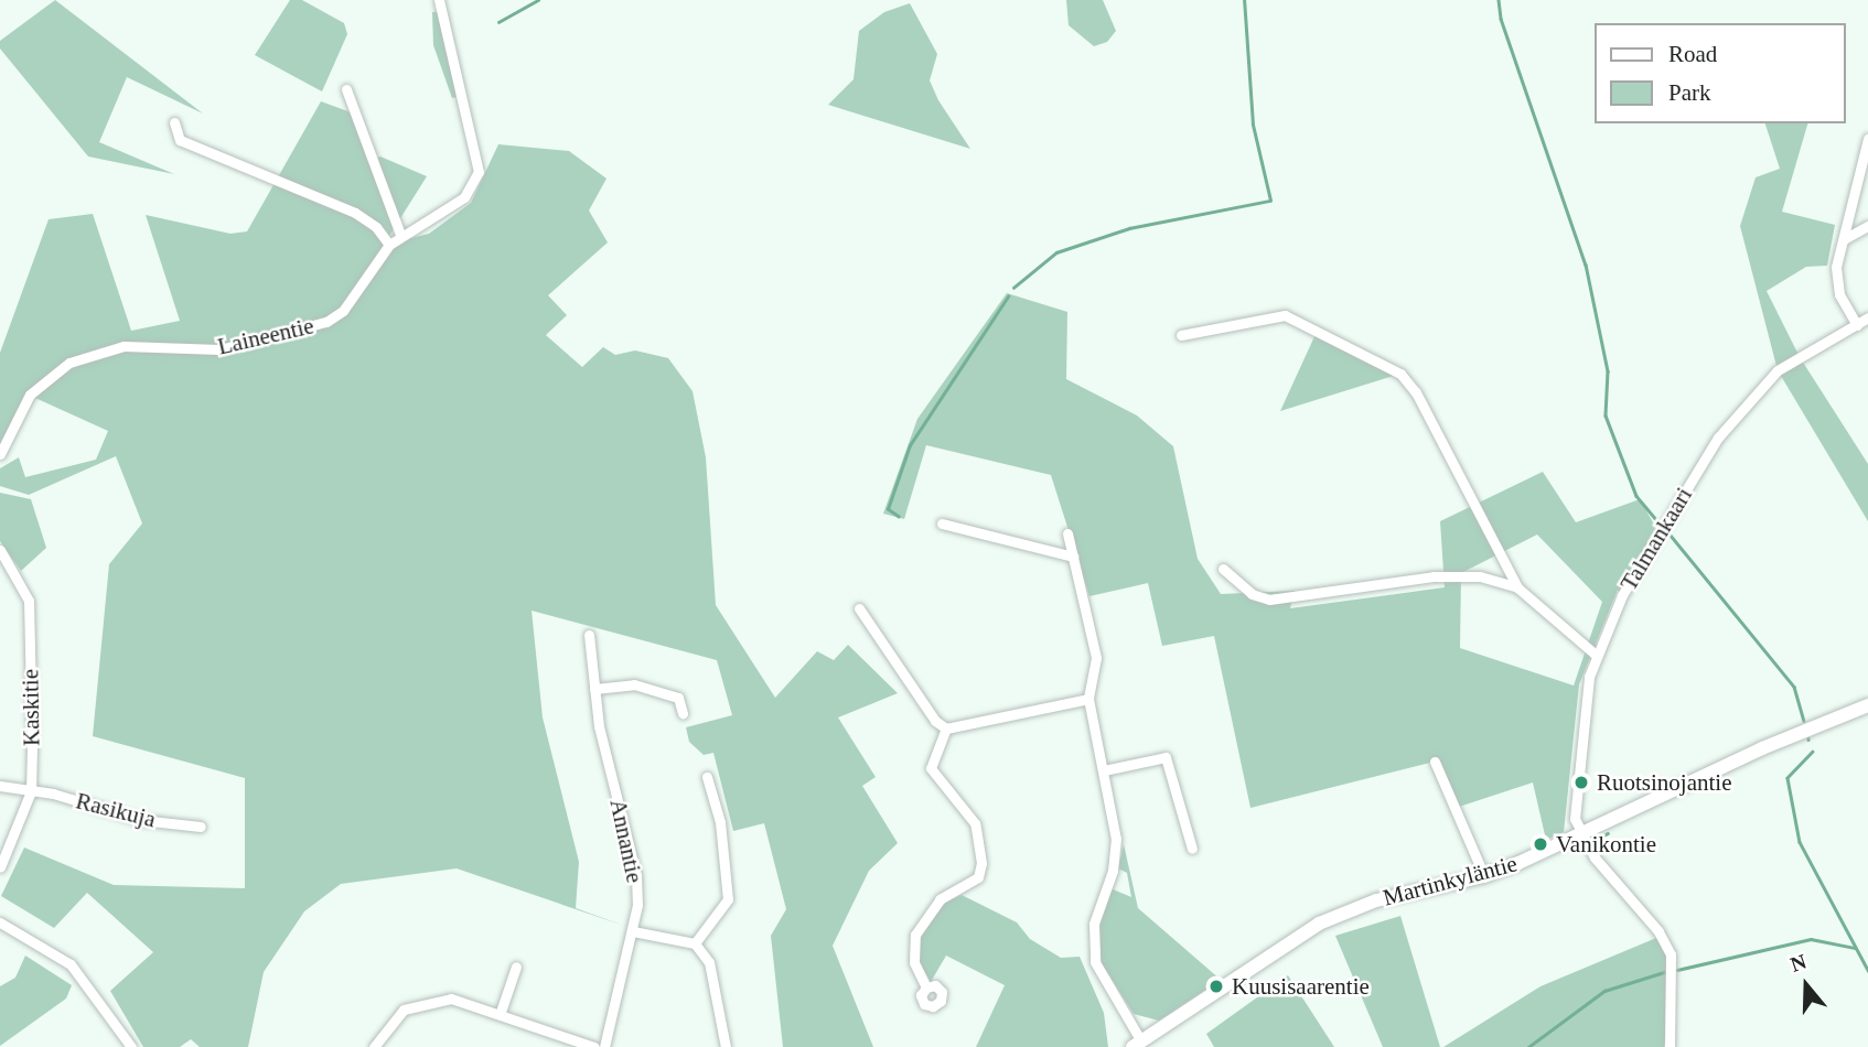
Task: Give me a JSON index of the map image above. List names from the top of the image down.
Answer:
{
  "streets": {
    "street": [
      "Laineentie",
      "Talmankaari",
      "Kaskitie",
      "Rasikuja",
      "Annantie",
      "Martinkyläntie"
    ]
  },
  "crossings": [
    ["Talmankaari", "Martinkyläntie"],
    ["Kaskitie", "Rasikuja"]
  ],
  "places": ["Ruotsinojantie", "Vanikontie", "Kuusisaarentie"],
  "legend": ["Road", "Park"],
  "north": "top"
}
